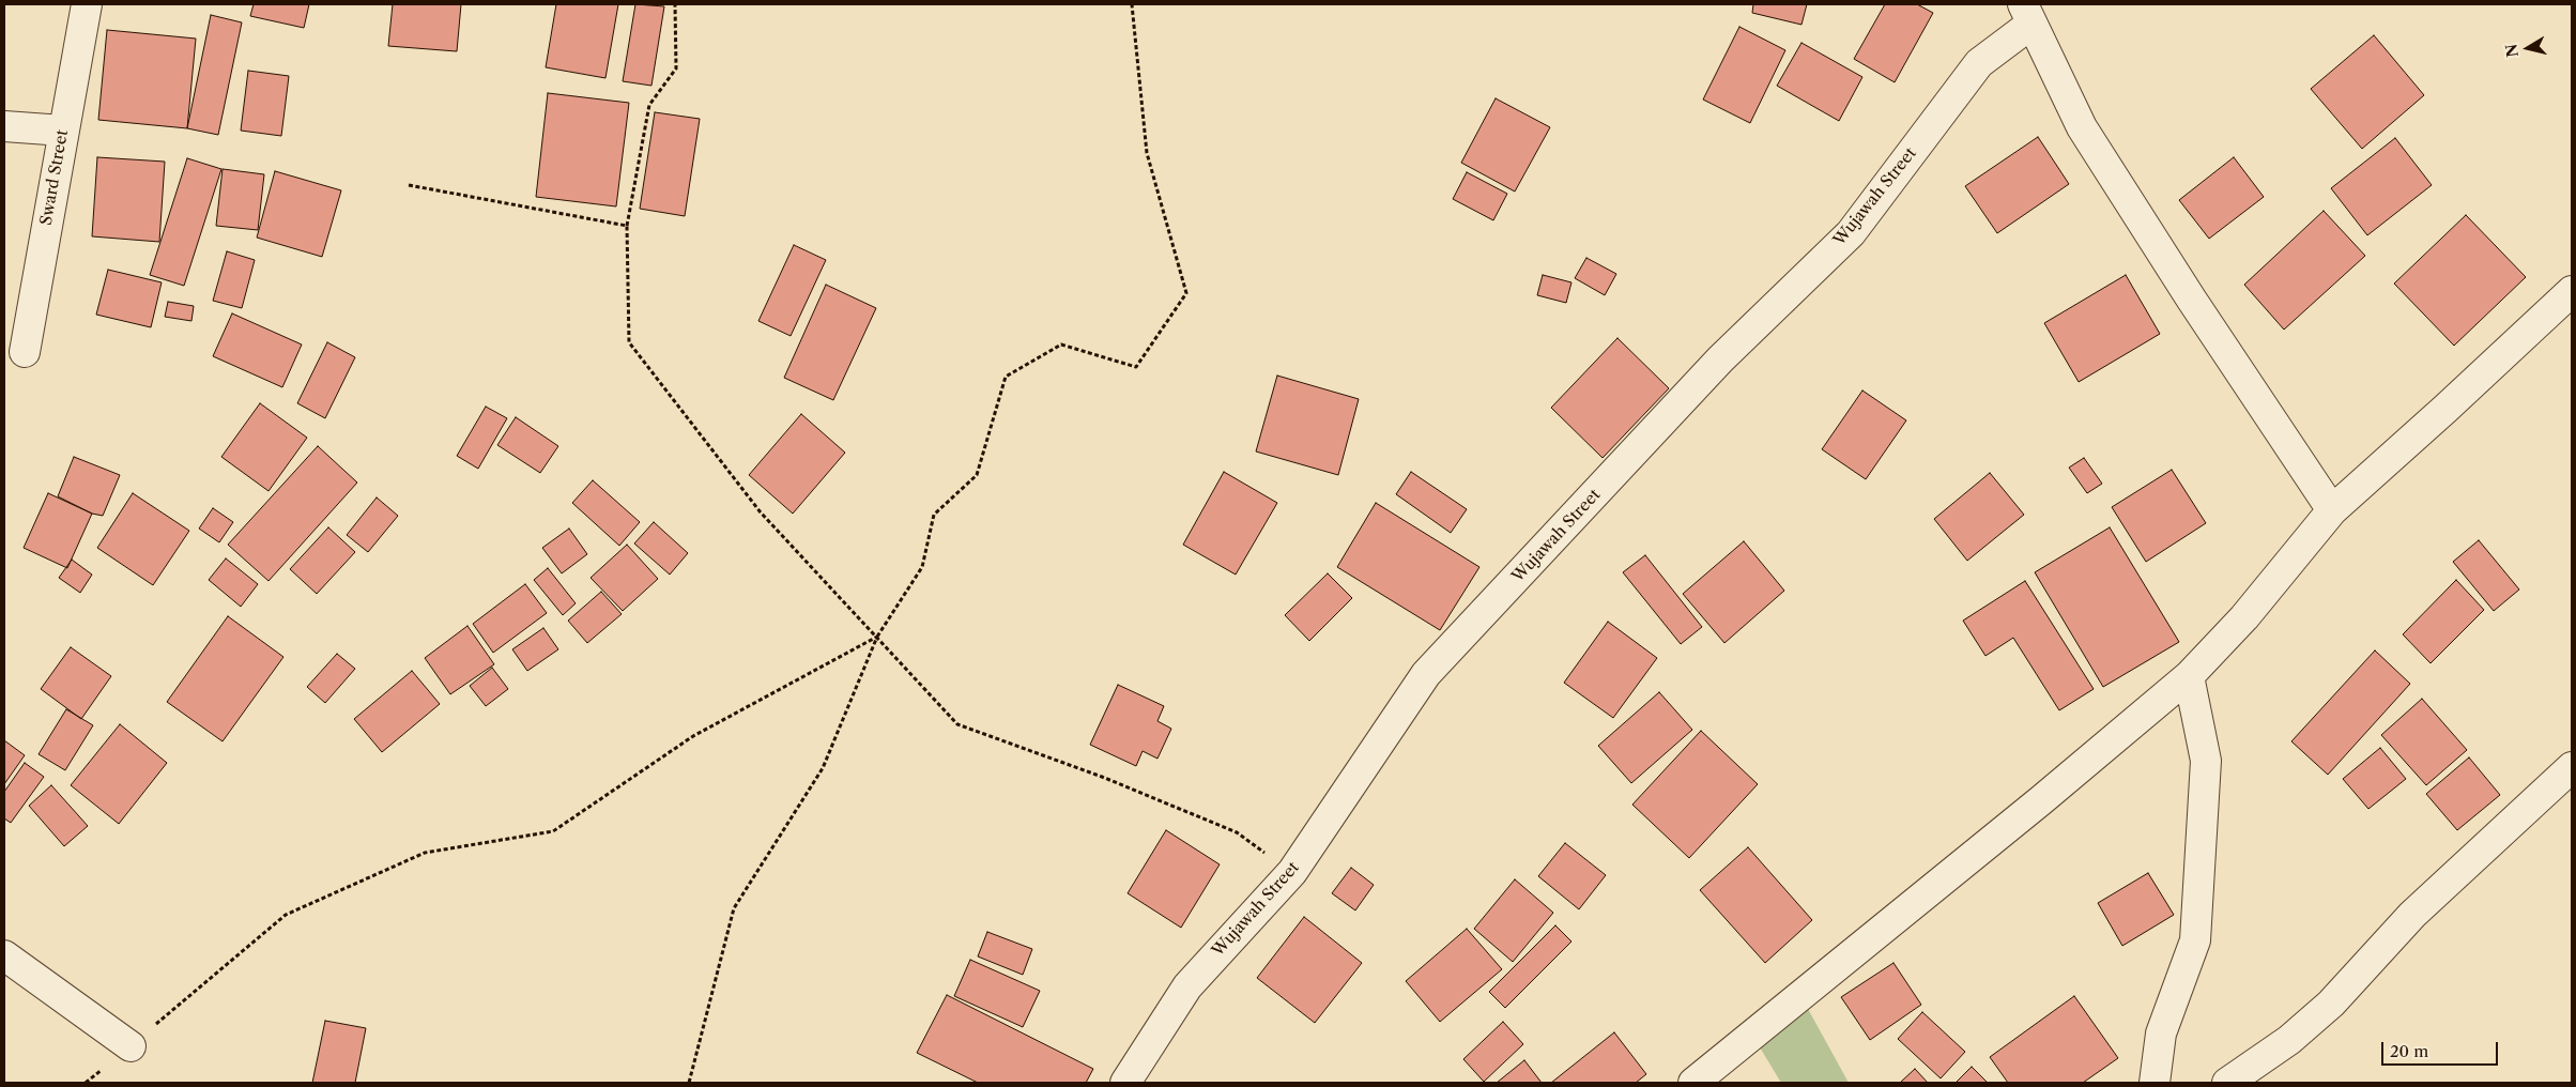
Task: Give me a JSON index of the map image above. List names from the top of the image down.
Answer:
{
  "streets": {
    "street": ["Sward Street", "Wujawah Street"]
  },
  "scale_bar": "20 m",
  "north": "left"
}
